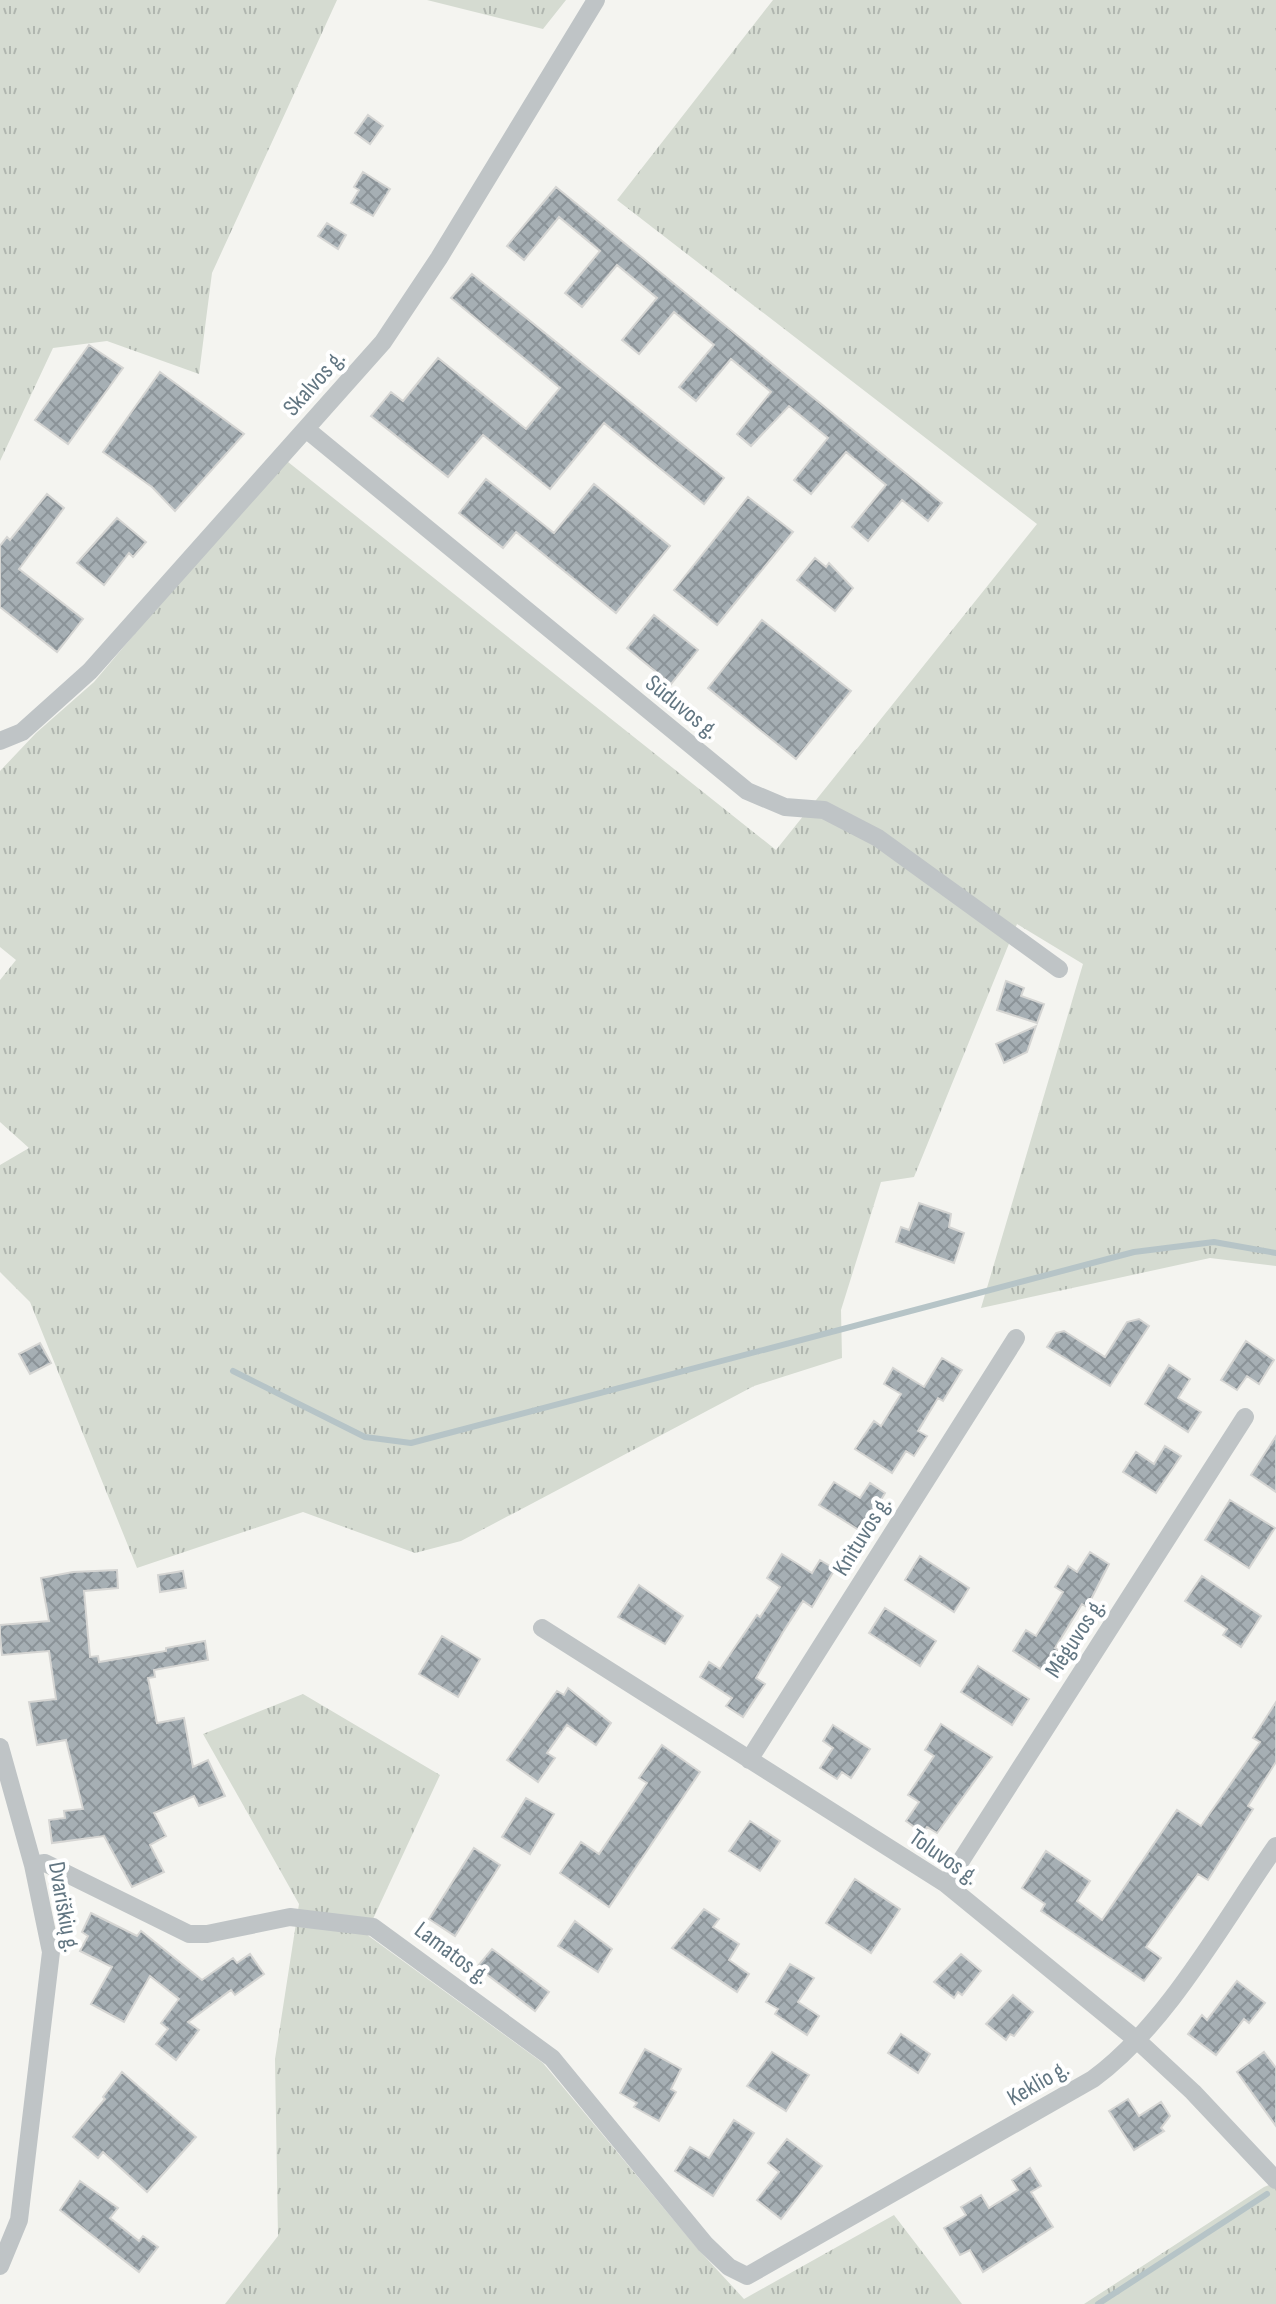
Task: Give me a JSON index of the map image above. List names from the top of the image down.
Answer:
{
  "streets": {
    "street": [
      "Skalvos g.",
      "Sūduvos g.",
      "Knituvos g.",
      "Mėguvos g.",
      "Toluvos g.",
      "Dvariškių g.",
      "Lamatos g.",
      "Keklio g."
    ]
  },
  "crossings": [
    ["Skalvos g.", "Sūduvos g."],
    ["Knituvos g.", "Toluvos g."],
    ["Mėguvos g.", "Toluvos g."],
    ["Toluvos g.", "Keklio g."],
    ["Dvariškių g.", "Lamatos g."],
    ["Lamatos g.", "Keklio g."]
  ]
}
